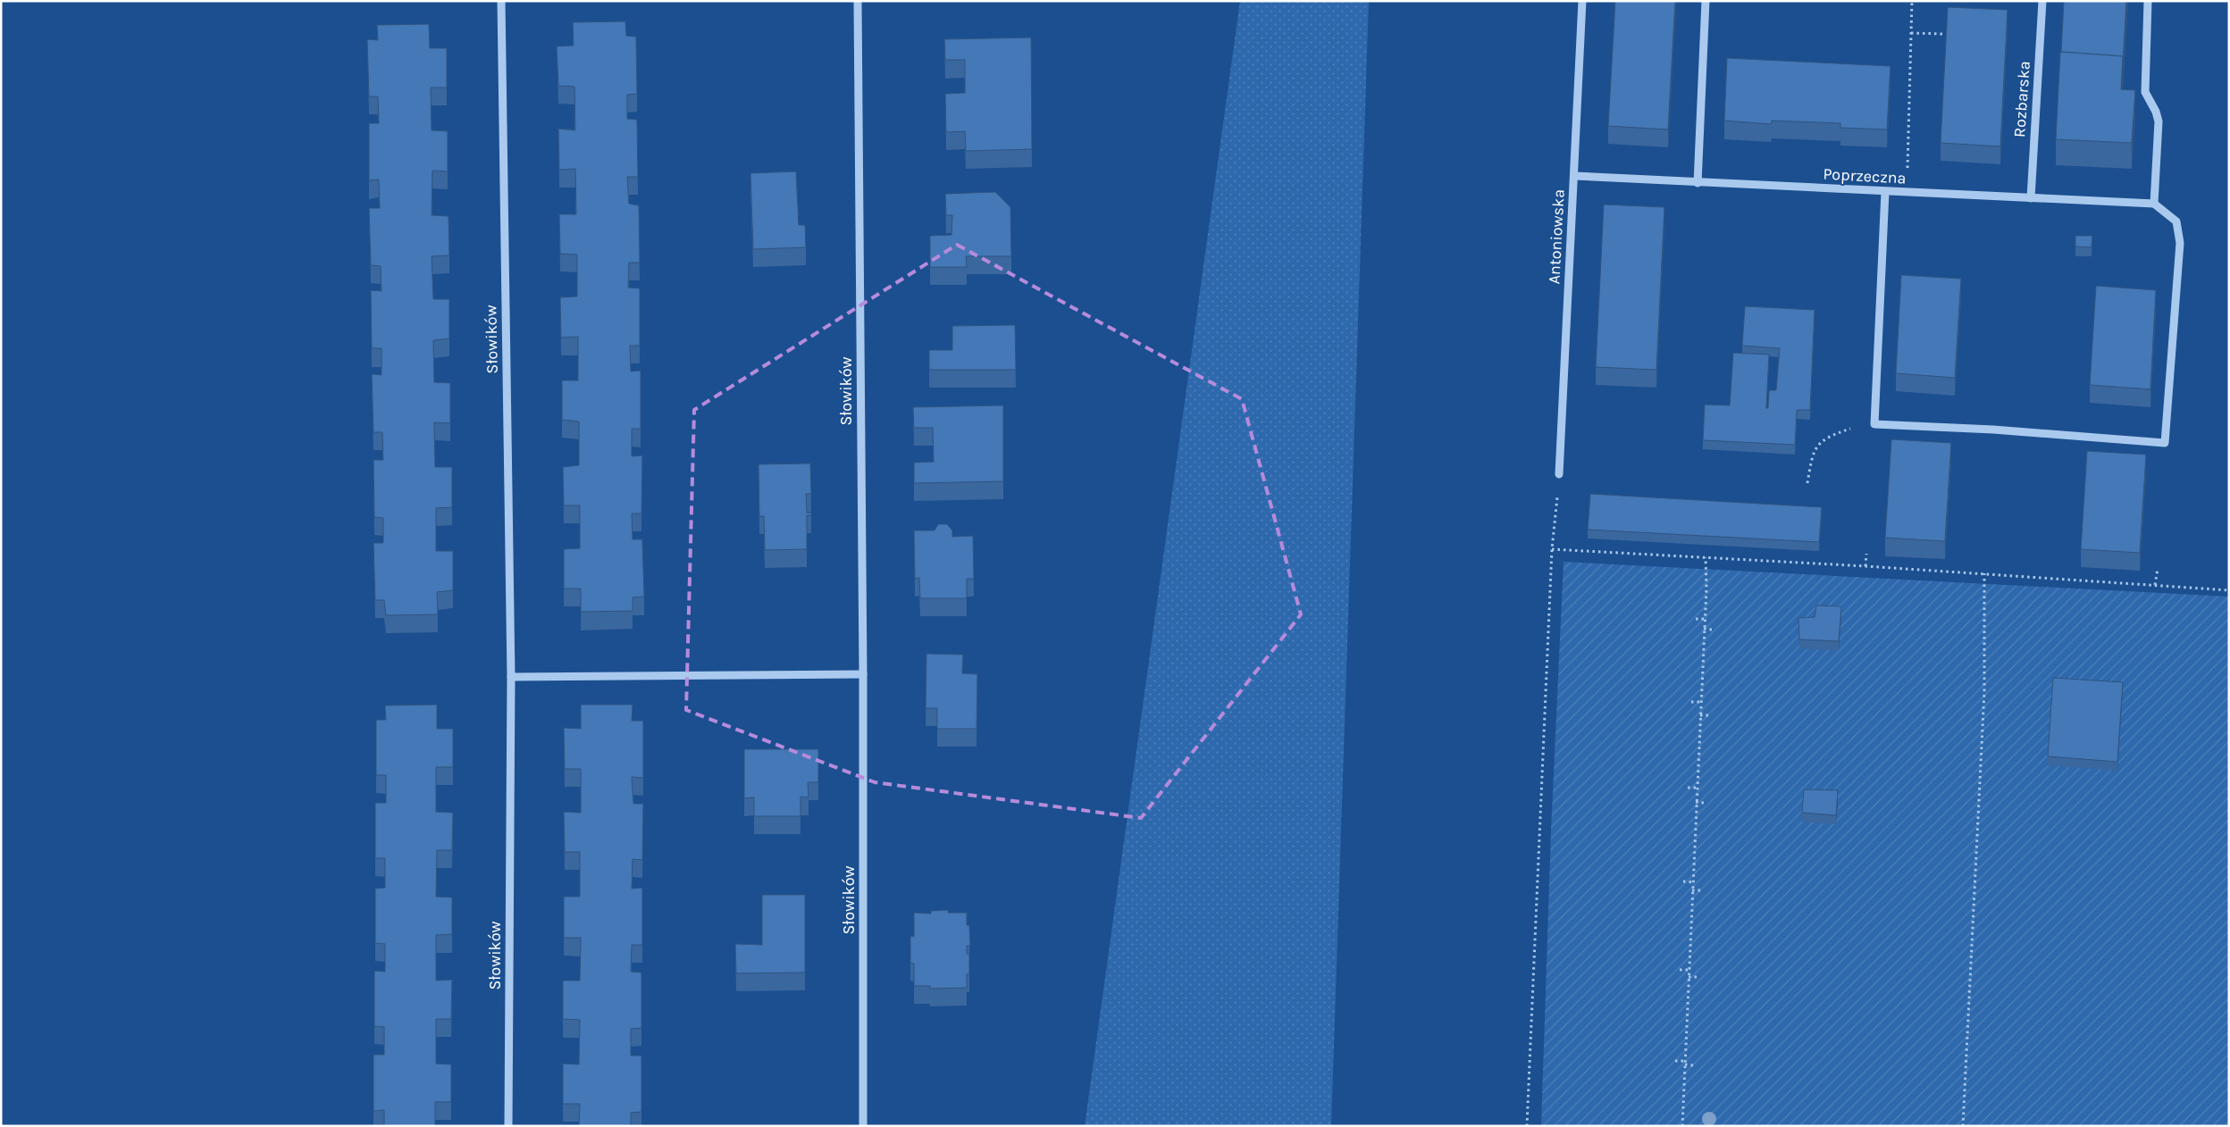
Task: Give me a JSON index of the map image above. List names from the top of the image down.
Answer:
{
  "streets": {
    "street": [
      "Rozbarska",
      "Poprzeczna",
      "Antoniowska",
      "Słowików"
    ]
  },
  "crossings": [
    ["Rozbarska", "Poprzeczna"],
    ["Poprzeczna", "Antoniowska"]
  ]
}
